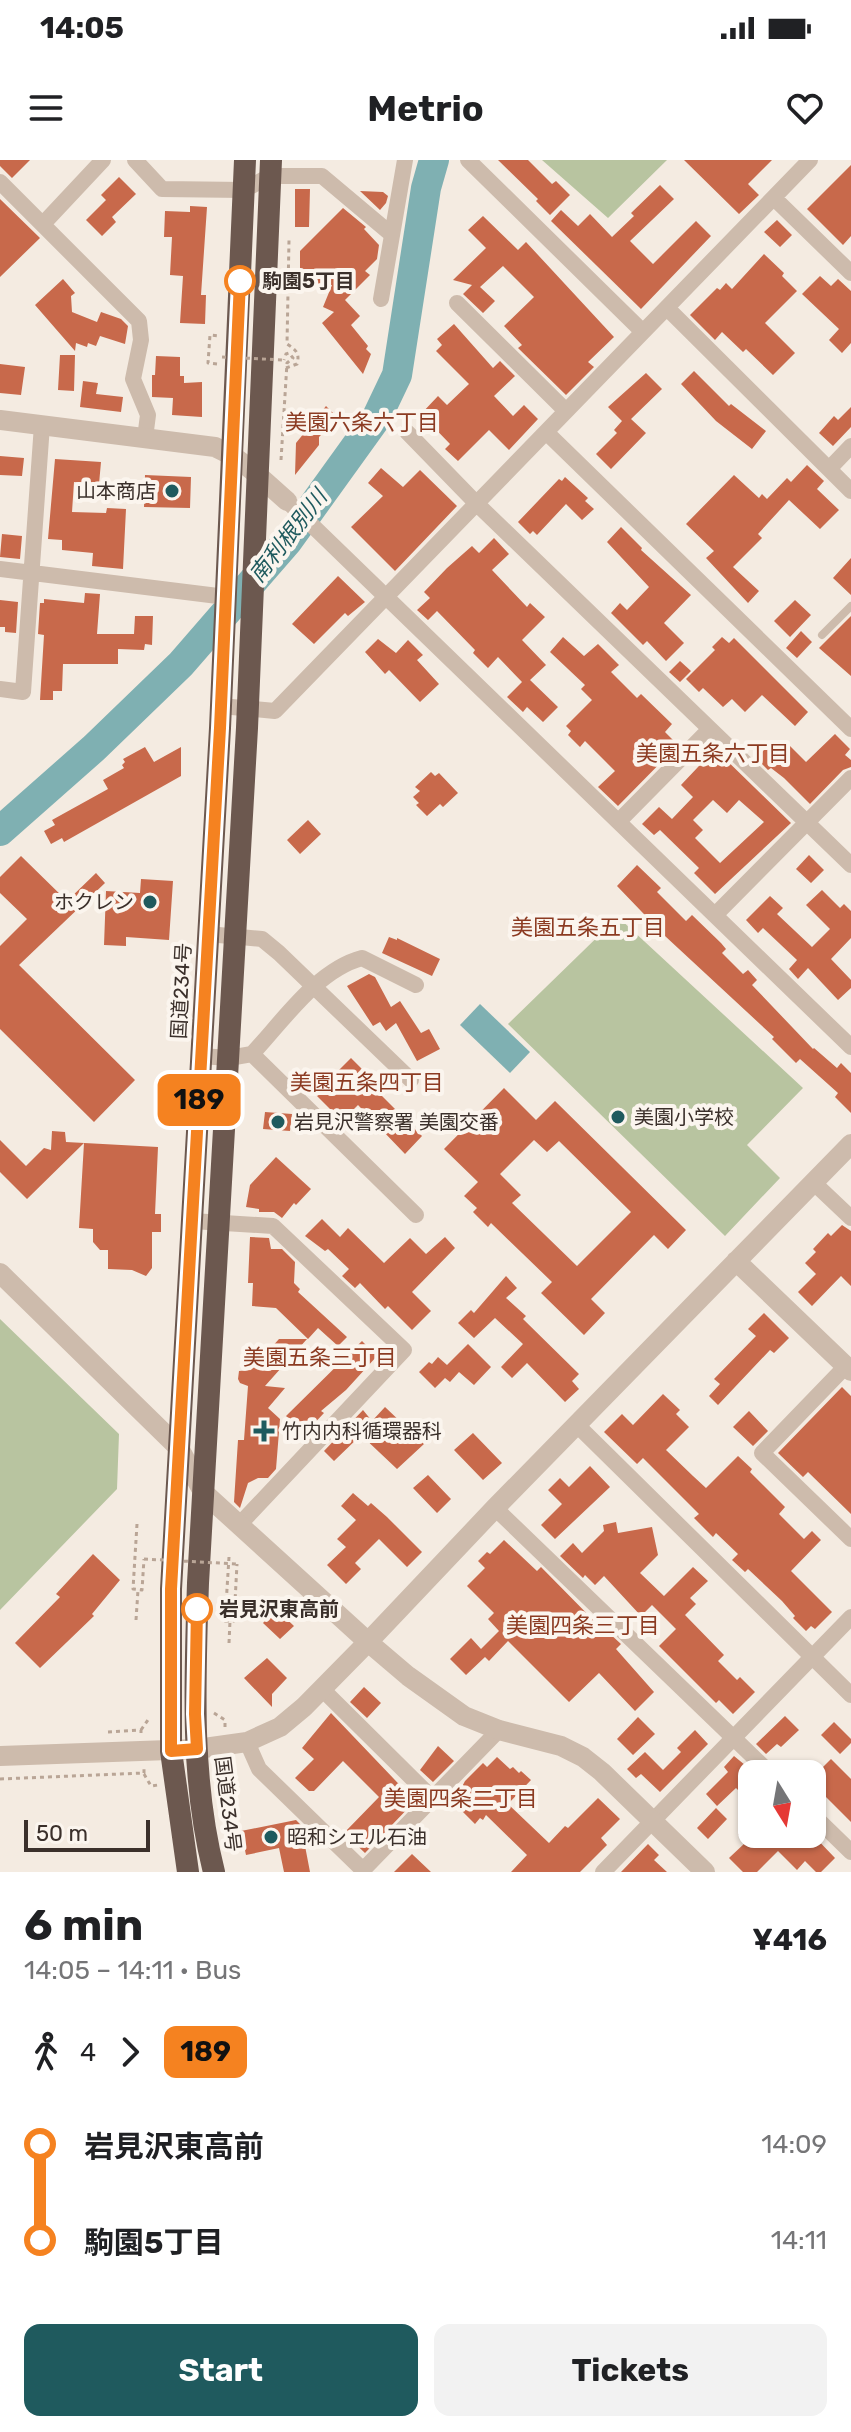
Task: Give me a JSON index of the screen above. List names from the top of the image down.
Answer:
{
  "streets": {
    "highway": ["国道234号"]
  },
  "districts": [
    "美園六条六丁目",
    "美園五条六丁目",
    "美園五条五丁目",
    "美園五条四丁目",
    "美園五条三丁目",
    "美園四条三丁目",
    "美園四条二丁目"
  ],
  "water": ["南利根別川"],
  "places": {
    "other": [
      "駒園5丁目",
      "山本商店",
      "ホクレン",
      "美園小学校",
      "岩見沢警察署 美園交番",
      "岩見沢東高前",
      "昭和シェル石油"
    ],
    "health": ["竹内内科循環器科"]
  },
  "lines": ["bus line 189"],
  "scale_bar": "50 m",
  "north": "bottom",
  "page": {
    "status": "14:05",
    "header": "Metrio",
    "on_map": "189",
    "scale": "50 m",
    "heading": ["6 min", "14:05 – 14:11 · Bus", "¥416"],
    "legs": ["4", "189"],
    "list": [
      {
        "name": "岩見沢東高前",
        "value": "14:09"
      },
      {
        "name": "駒園5丁目",
        "value": "14:11"
      }
    ],
    "buttons": ["Start", "Tickets"]
  }
}
